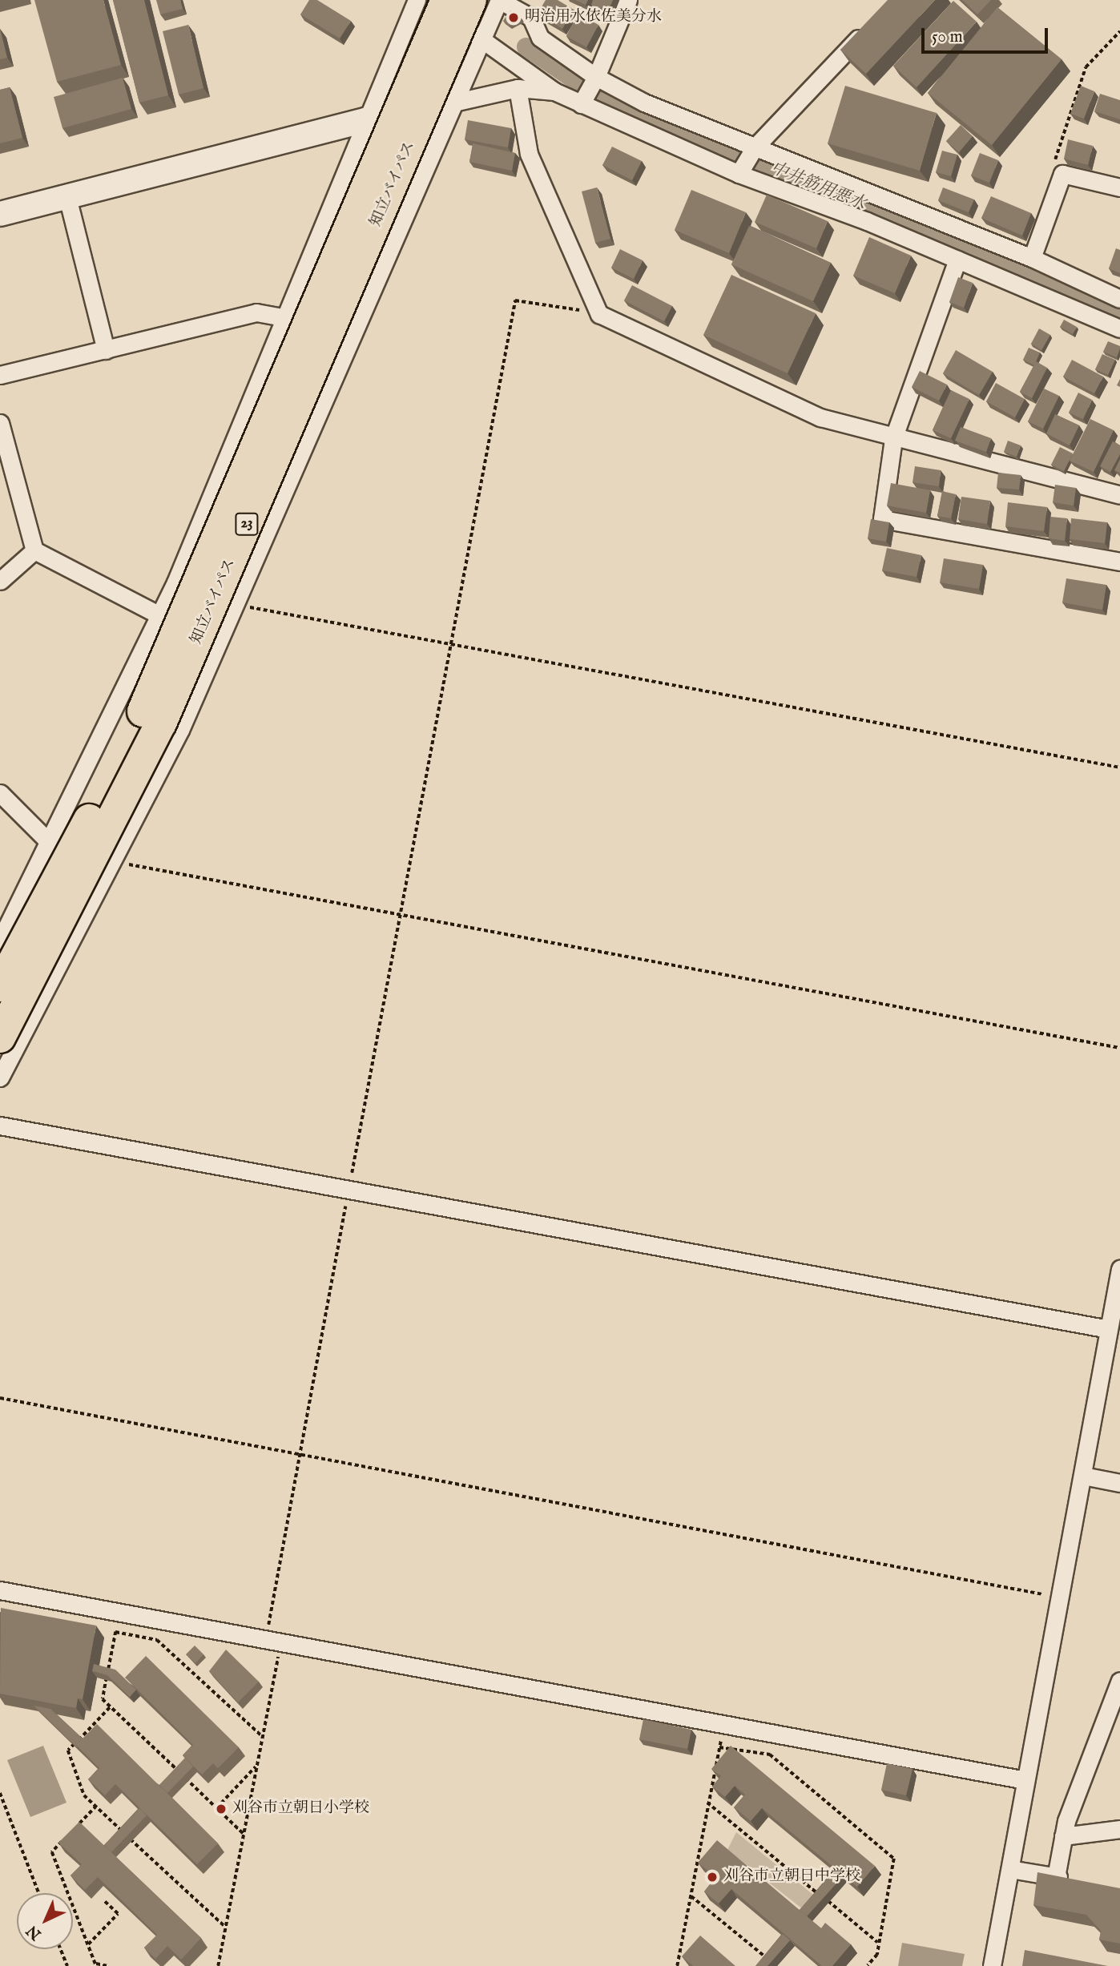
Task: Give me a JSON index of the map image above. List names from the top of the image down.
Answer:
{
  "streets": {
    "highway": ["知立バイパス", "23"]
  },
  "water": ["中井筋用悪水"],
  "places": ["明治用水依佐美分水", "刈谷市立朝日小学校", "刈谷市立朝日中学校"],
  "scale_bar": "50 m",
  "north": "bottom left"
}
